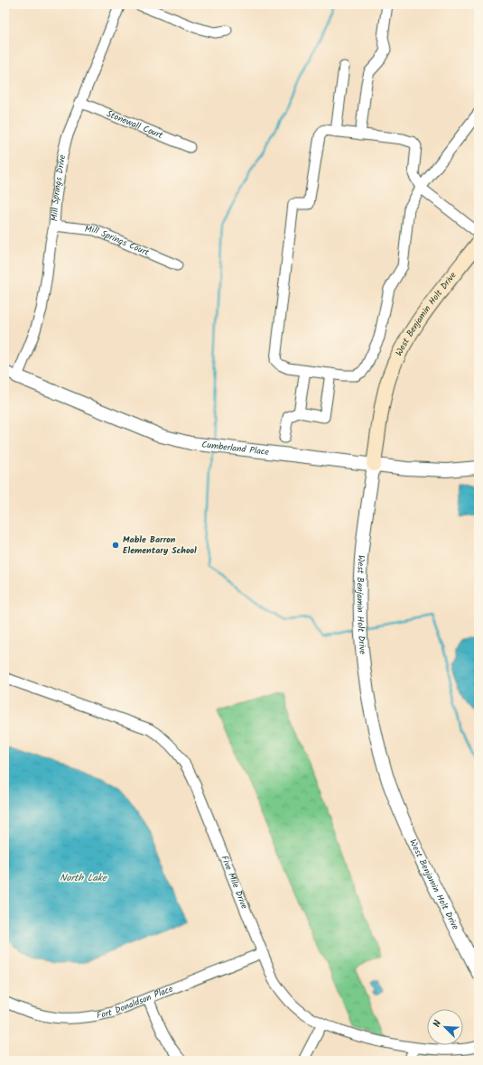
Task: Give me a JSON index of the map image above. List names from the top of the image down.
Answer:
{
  "streets": {
    "main road": ["West Benjamin Holt Drive"],
    "street": [
      "Stonewall Court",
      "Mill Springs Drive",
      "Mill Springs Court",
      "Cumberland Place",
      "Five Mile Drive",
      "Fort Donaldson Place"
    ]
  },
  "crossings": [
    ["Stonewall Court", "Mill Springs Drive"],
    ["Mill Springs Drive", "Mill Springs Court"],
    ["Mill Springs Drive", "Cumberland Place"],
    ["West Benjamin Holt Drive", "Cumberland Place"],
    ["Five Mile Drive", "Fort Donaldson Place"]
  ],
  "water": ["North Lake"],
  "places": ["Mable Barron Elementary School"],
  "north": "top left"
}
